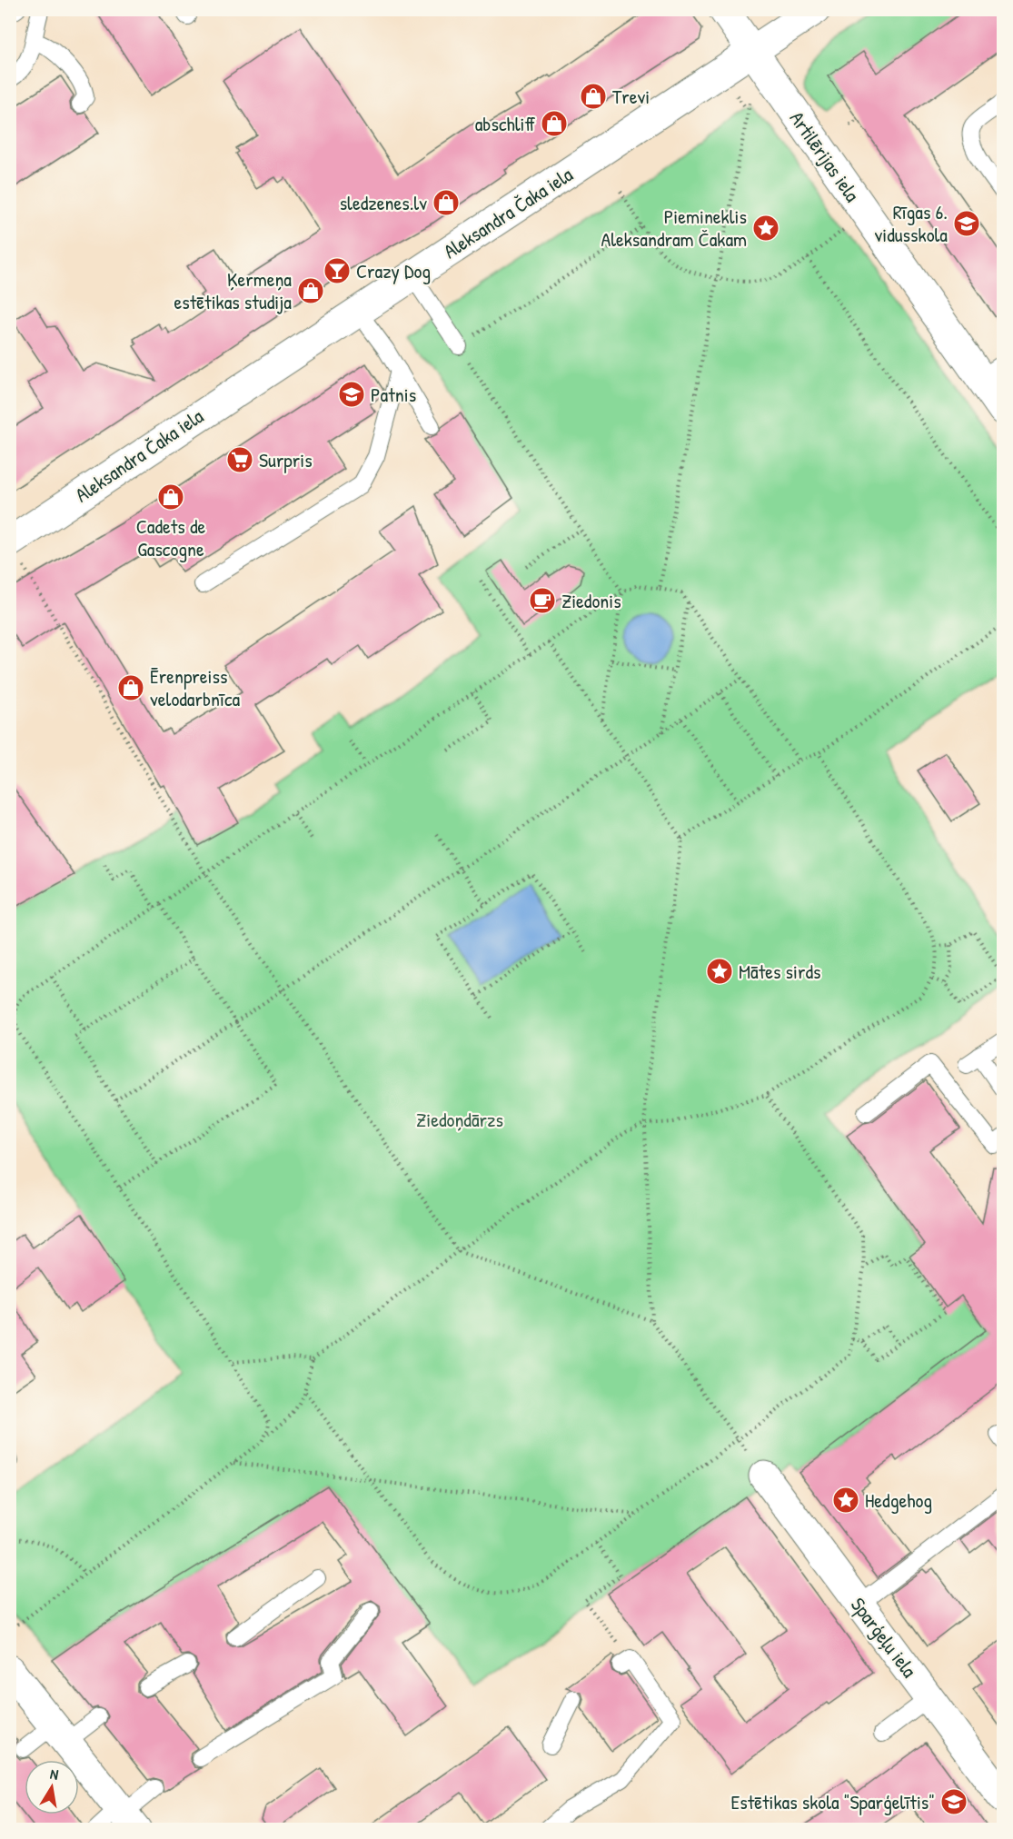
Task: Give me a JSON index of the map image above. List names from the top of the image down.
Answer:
{
  "streets": {
    "street": ["Artilērijas iela", "Aleksandra Čaka iela", "Sparģeļu iela"]
  },
  "crossings": [
    ["Artilērijas iela", "Aleksandra Čaka iela"]
  ],
  "parks": ["Ziedoņdārzs"],
  "places": {
    "shop": [
      "Trevi",
      "abschliff",
      "sledzenes.lv",
      "Ķermeņa estētikas studija",
      "Cadets de Gascogne",
      "Ērenpreiss velodarbnīca"
    ],
    "school or university": ["Rīgas 6. vidusskola", "Patnis", "Estētikas skola \"Sparģelītis\""],
    "place": ["Piemineklis Aleksandram Čakam", "Mātes sirds", "Hedgehog"],
    "bar": ["Crazy Dog"],
    "supermarket": ["Surpris"],
    "cafe": ["Ziedonis"]
  },
  "north": "top"
}
